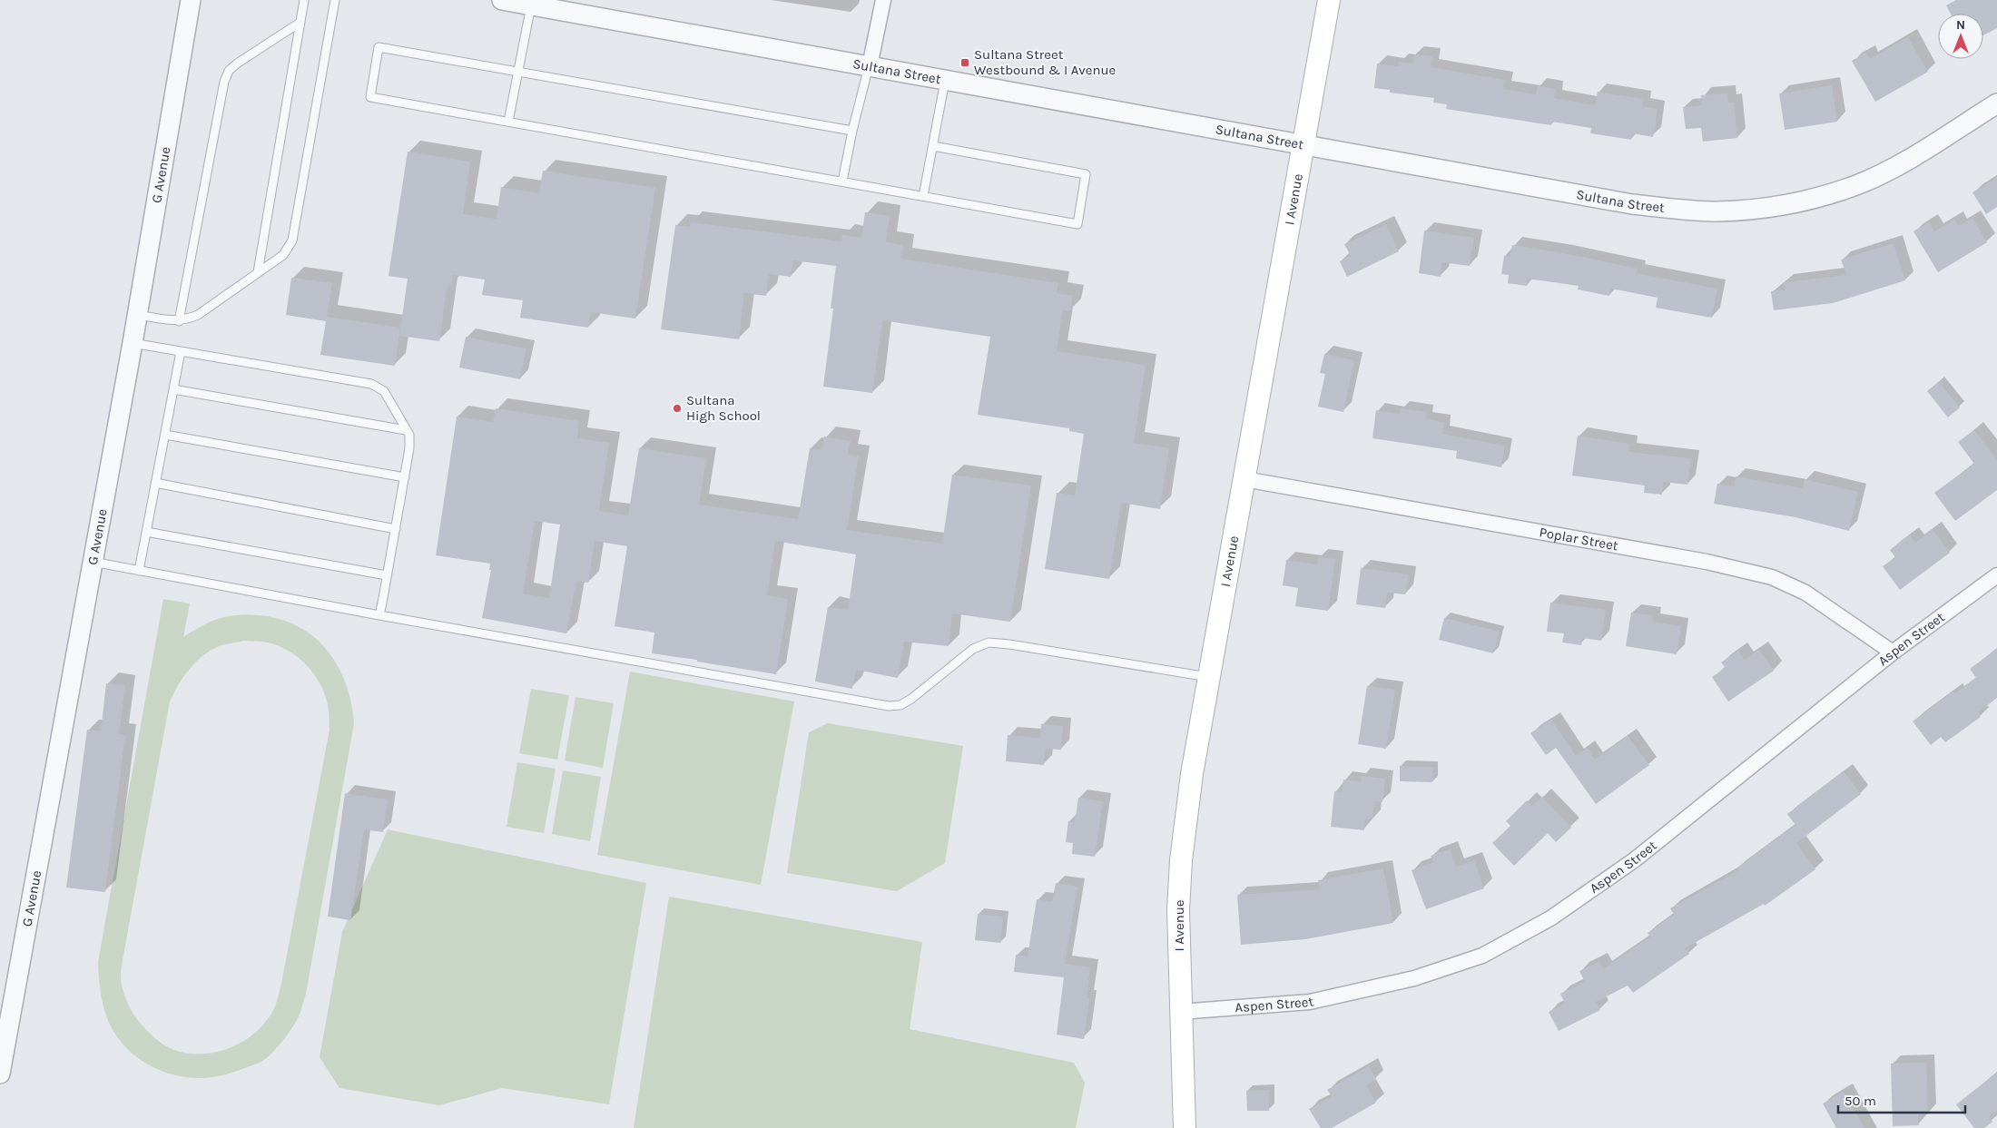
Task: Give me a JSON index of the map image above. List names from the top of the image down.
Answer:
{
  "streets": {
    "main road": ["I Avenue"],
    "street": [
      "Sultana Street",
      "G Avenue",
      "Poplar Street",
      "Aspen Street"
    ]
  },
  "crossings": [
    ["Sultana Street", "I Avenue"],
    ["I Avenue", "Poplar Street"],
    ["I Avenue", "Aspen Street"],
    ["Poplar Street", "Aspen Street"]
  ],
  "places": {
    "transit": ["Sultana Street Westbound & I Avenue"],
    "other": ["Sultana High School"]
  },
  "scale_bar": "50 m",
  "north": "top"
}
